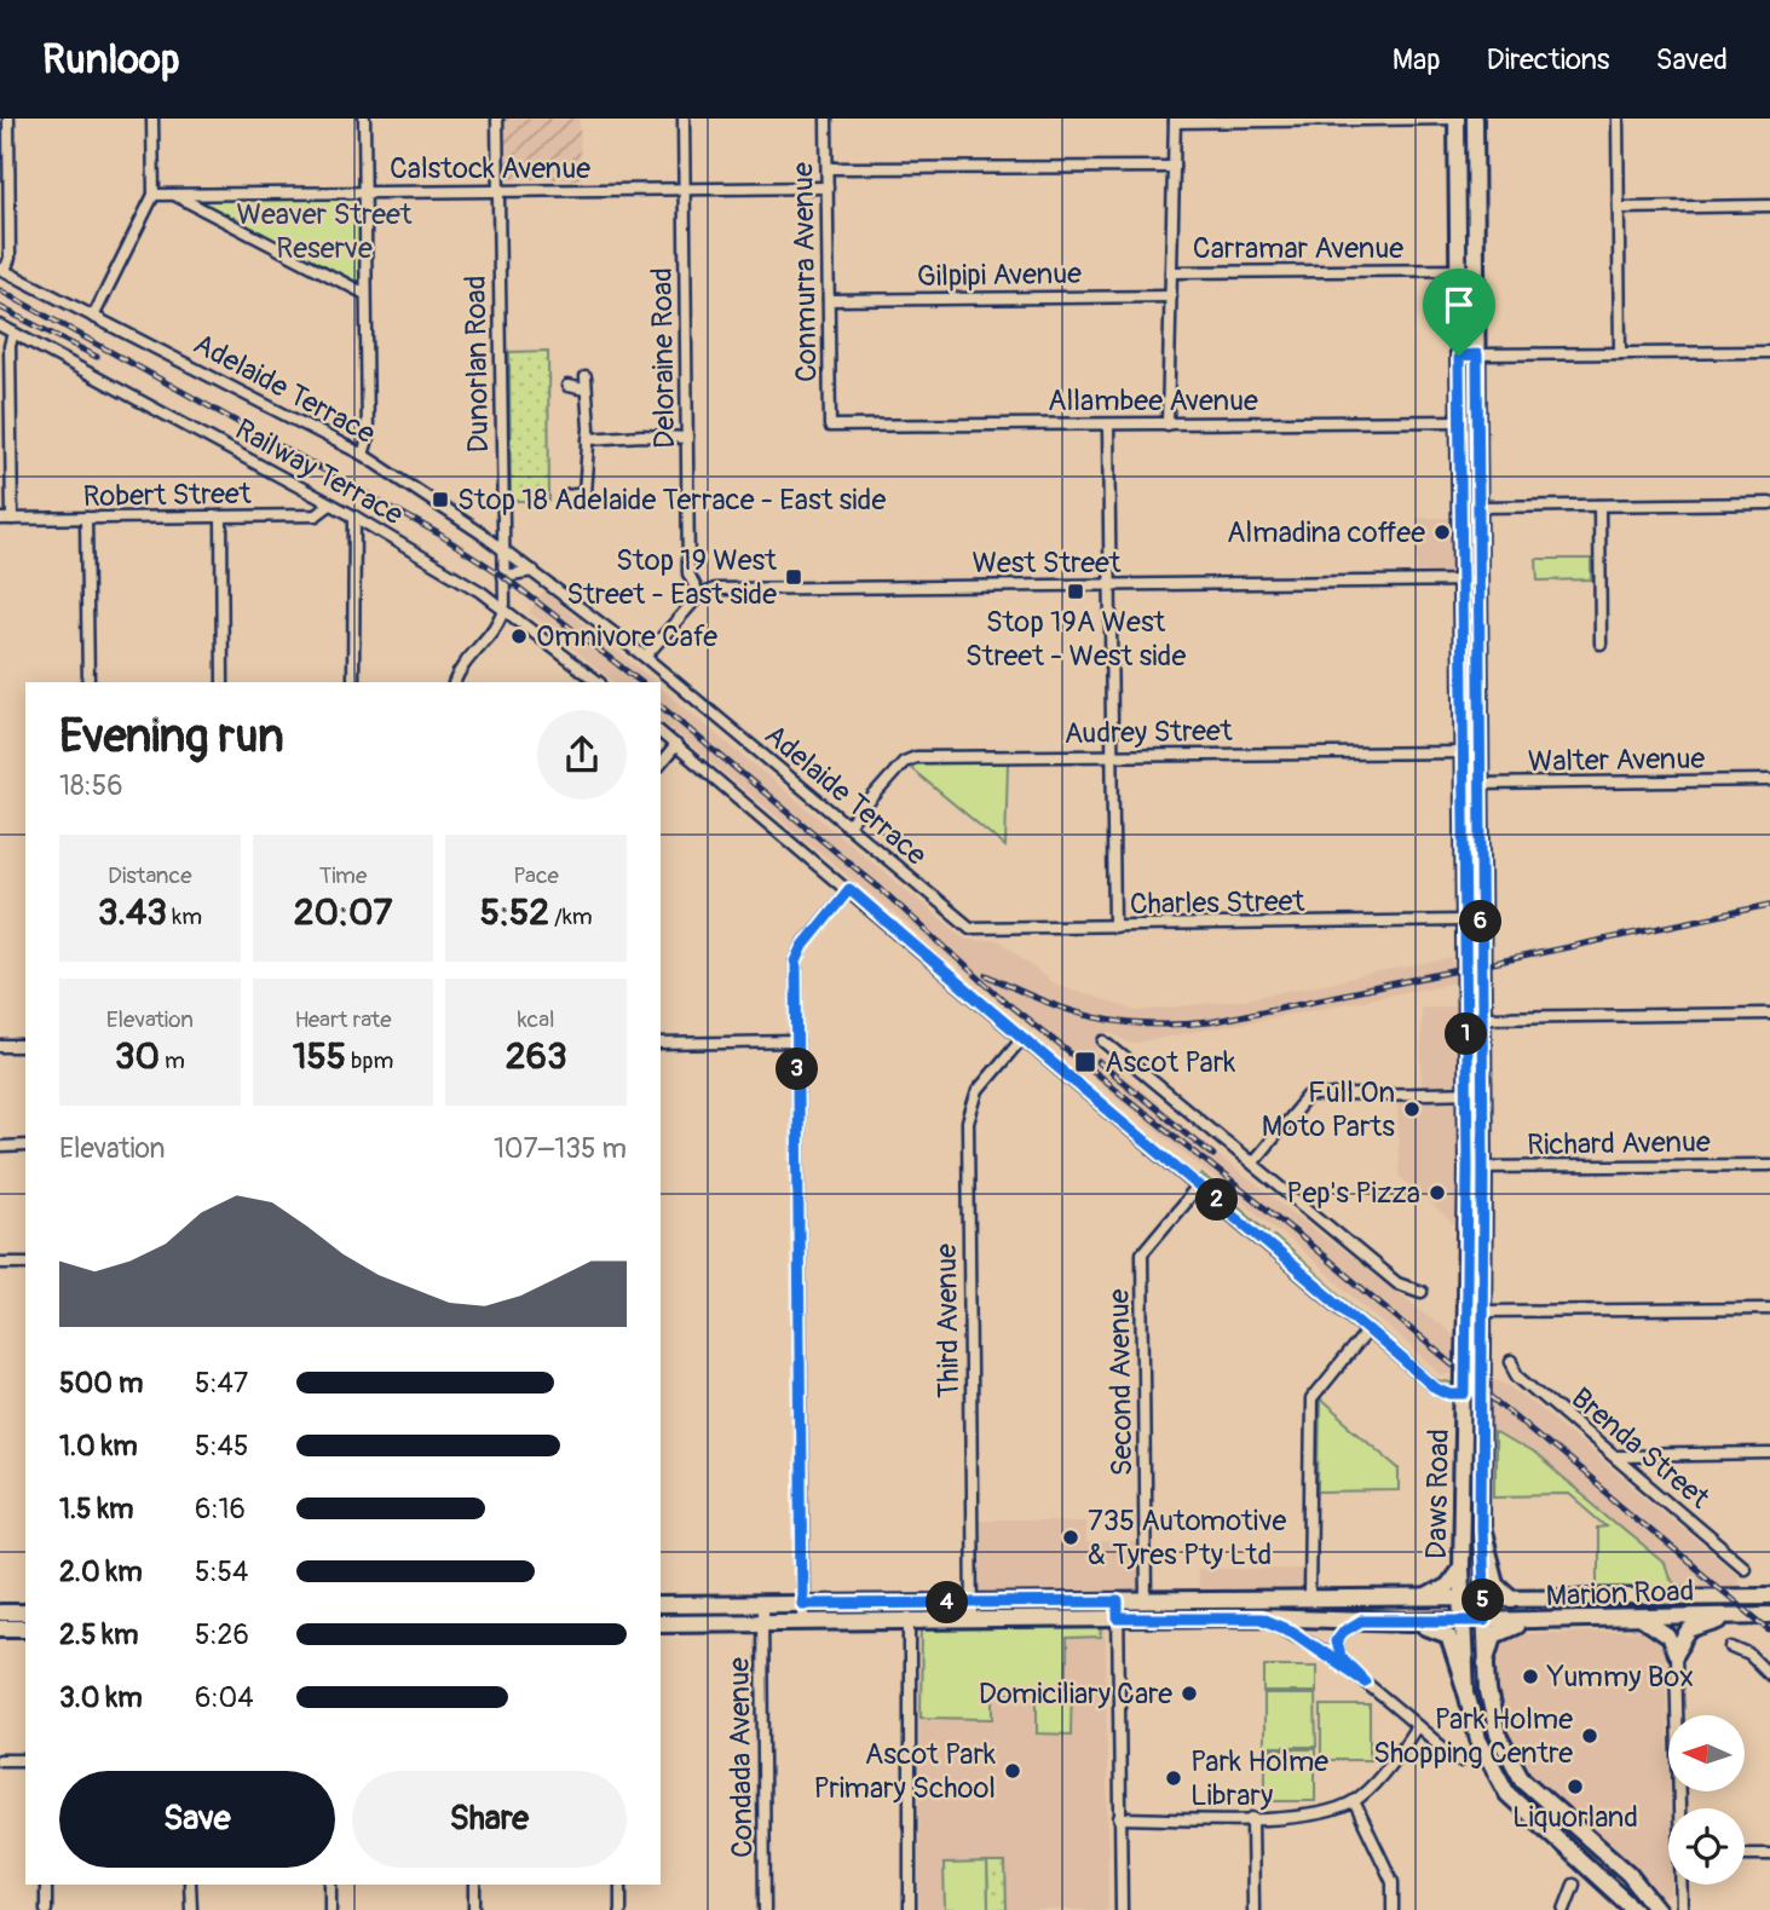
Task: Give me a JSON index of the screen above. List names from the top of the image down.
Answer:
{
  "streets": {
    "main road": ["Daws Road", "Marion Road"],
    "street": [
      "Calstock Avenue",
      "Carramar Avenue",
      "Conmurra Avenue",
      "Gilpipi Avenue",
      "Deloraine Road",
      "Dunorlan Road",
      "Adelaide Terrace",
      "Allambee Avenue",
      "Railway Terrace",
      "Robert Street",
      "West Street",
      "Audrey Street",
      "Walter Avenue",
      "Charles Street",
      "Richard Avenue",
      "Third Avenue",
      "Second Avenue",
      "Brenda Street",
      "Condada Avenue"
    ]
  },
  "crossings": [
    ["Calstock Avenue", "Conmurra Avenue"],
    ["Calstock Avenue", "Deloraine Road"],
    ["Calstock Avenue", "Dunorlan Road"],
    ["Carramar Avenue", "Daws Road"],
    ["Conmurra Avenue", "Gilpipi Avenue"],
    ["Conmurra Avenue", "Allambee Avenue"],
    ["Deloraine Road", "West Street"],
    ["Dunorlan Road", "Adelaide Terrace"],
    ["Dunorlan Road", "Railway Terrace"],
    ["Adelaide Terrace", "Audrey Street"],
    ["Adelaide Terrace", "Charles Street"],
    ["Allambee Avenue", "Daws Road"],
    ["Railway Terrace", "Robert Street"],
    ["West Street", "Daws Road"],
    ["Audrey Street", "Daws Road"],
    ["Walter Avenue", "Daws Road"],
    ["Charles Street", "Daws Road"],
    ["Richard Avenue", "Daws Road"],
    ["Third Avenue", "Marion Road"],
    ["Second Avenue", "Marion Road"],
    ["Daws Road", "Marion Road"],
    ["Marion Road", "Condada Avenue"]
  ],
  "parks": ["Weaver Street Reserve"],
  "places": {
    "transit": [
      "Stop 18 Adelaide Terrace - East side",
      "Stop 19 West Street - East side",
      "Stop 19A West Street - West side",
      "Ascot Park"
    ],
    "other": [
      "Almadina coffee",
      "Omnivore Cafe",
      "Full On Moto Parts",
      "Pep's Pizza",
      "735 Automotive & Tyres Pty Ltd",
      "Yummy Box",
      "Domiciliary Care",
      "Park Holme Shopping Centre",
      "Ascot Park Primary School",
      "Park Holme Library",
      "Liquorland"
    ]
  },
  "north": "left",
  "page": {
    "header": "Runloop",
    "nav": ["Map", "Directions", "Saved"],
    "heading": ["Evening run", "18:56"],
    "stats": [
      ["Distance", "3.43 km"],
      ["Time", "20:07"],
      ["Pace", "5:52 /km"],
      ["Elevation", "30 m"],
      ["Heart rate", "155 bpm"],
      ["kcal", "263"]
    ],
    "pins": [
      "6",
      "1",
      "3",
      "2",
      "5",
      "4"
    ],
    "chart": ["Elevation", "107–135 m"],
    "list": [
      {
        "name": "500 m",
        "note": "5:47"
      },
      {
        "name": "1.0 km",
        "note": "5:45"
      },
      {
        "name": "1.5 km",
        "note": "6:16"
      },
      {
        "name": "2.0 km",
        "note": "5:54"
      },
      {
        "name": "2.5 km",
        "note": "5:26"
      },
      {
        "name": "3.0 km",
        "note": "6:04"
      }
    ],
    "buttons": ["Save", "Share"]
  }
}
